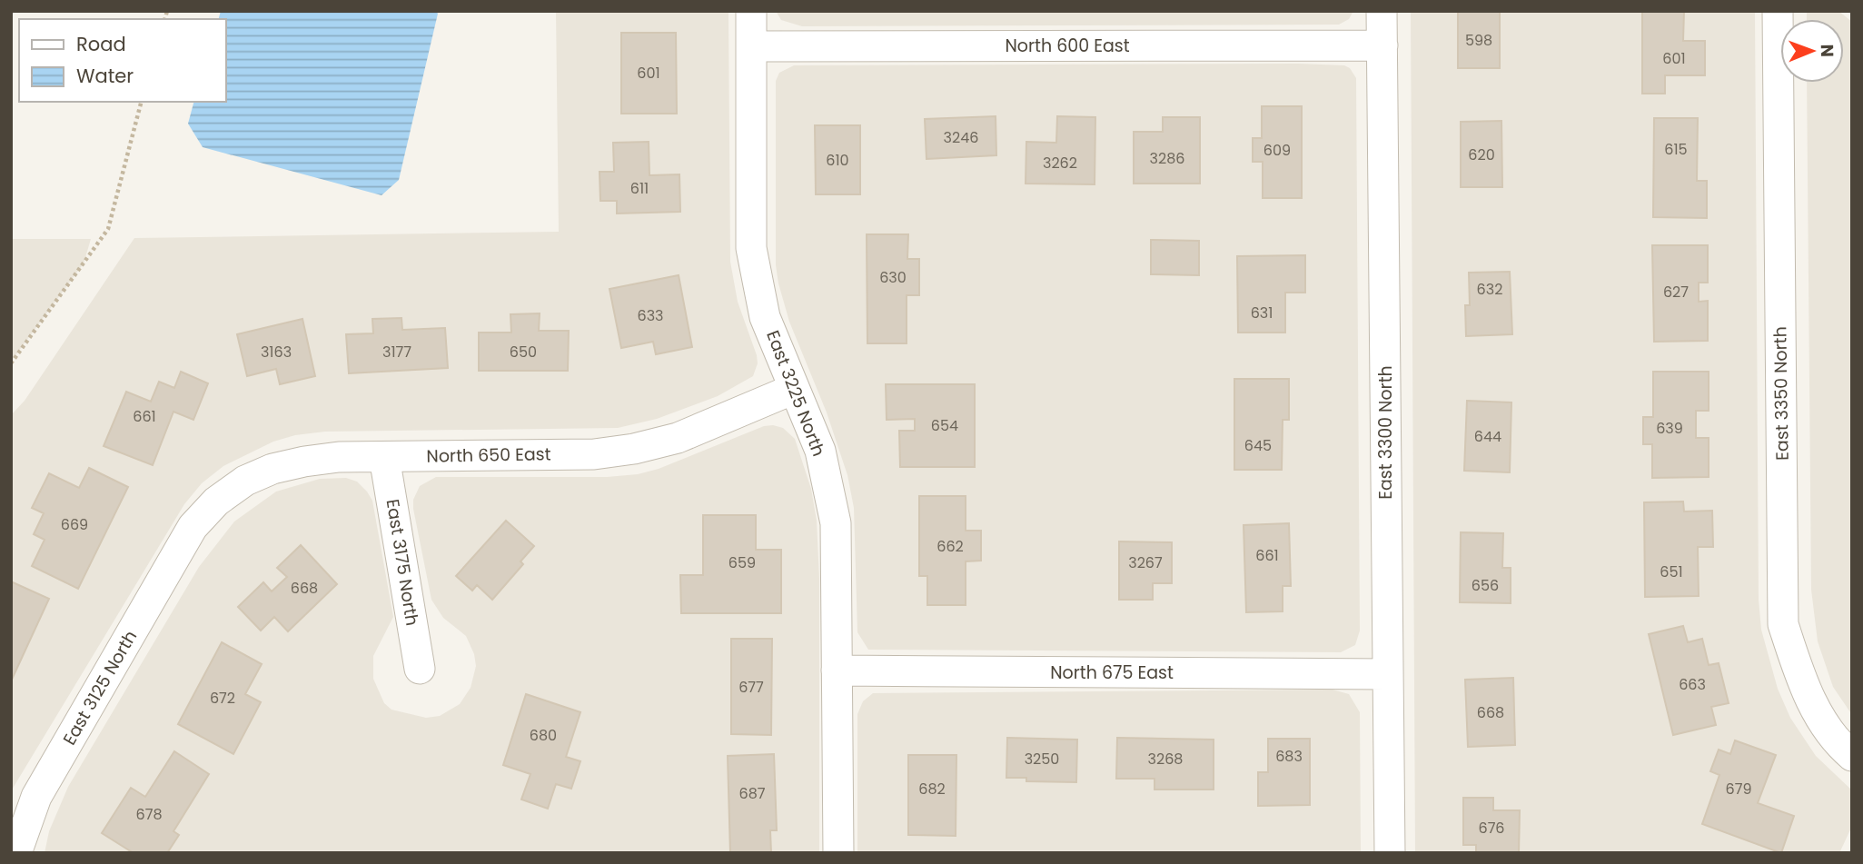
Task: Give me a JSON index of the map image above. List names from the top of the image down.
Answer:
{
  "streets": {
    "street": [
      "North 600 East",
      "East 3225 North",
      "East 3350 North",
      "East 3300 North",
      "North 650 East",
      "East 3175 North",
      "North 675 East",
      "East 3125 North"
    ]
  },
  "crossings": [
    ["North 600 East", "East 3225 North"],
    ["North 600 East", "East 3300 North"],
    ["East 3225 North", "North 650 East"],
    ["East 3225 North", "North 675 East"],
    ["East 3300 North", "North 675 East"],
    ["North 650 East", "East 3175 North"],
    ["North 650 East", "East 3125 North"]
  ],
  "house_numbers": [
    "598",
    "601",
    "601",
    "3246",
    "615",
    "609",
    "620",
    "3286",
    "610",
    "3262",
    "611",
    "630",
    "632",
    "627",
    "631",
    "633",
    "3163",
    "3177",
    "650",
    "661",
    "654",
    "639",
    "644",
    "645",
    "669",
    "662",
    "661",
    "659",
    "3267",
    "651",
    "656",
    "668",
    "663",
    "677",
    "672",
    "668",
    "680",
    "683",
    "3250",
    "3268",
    "682",
    "679",
    "687",
    "678",
    "676"
  ],
  "legend": ["Road", "Water"],
  "north": "right"
}
